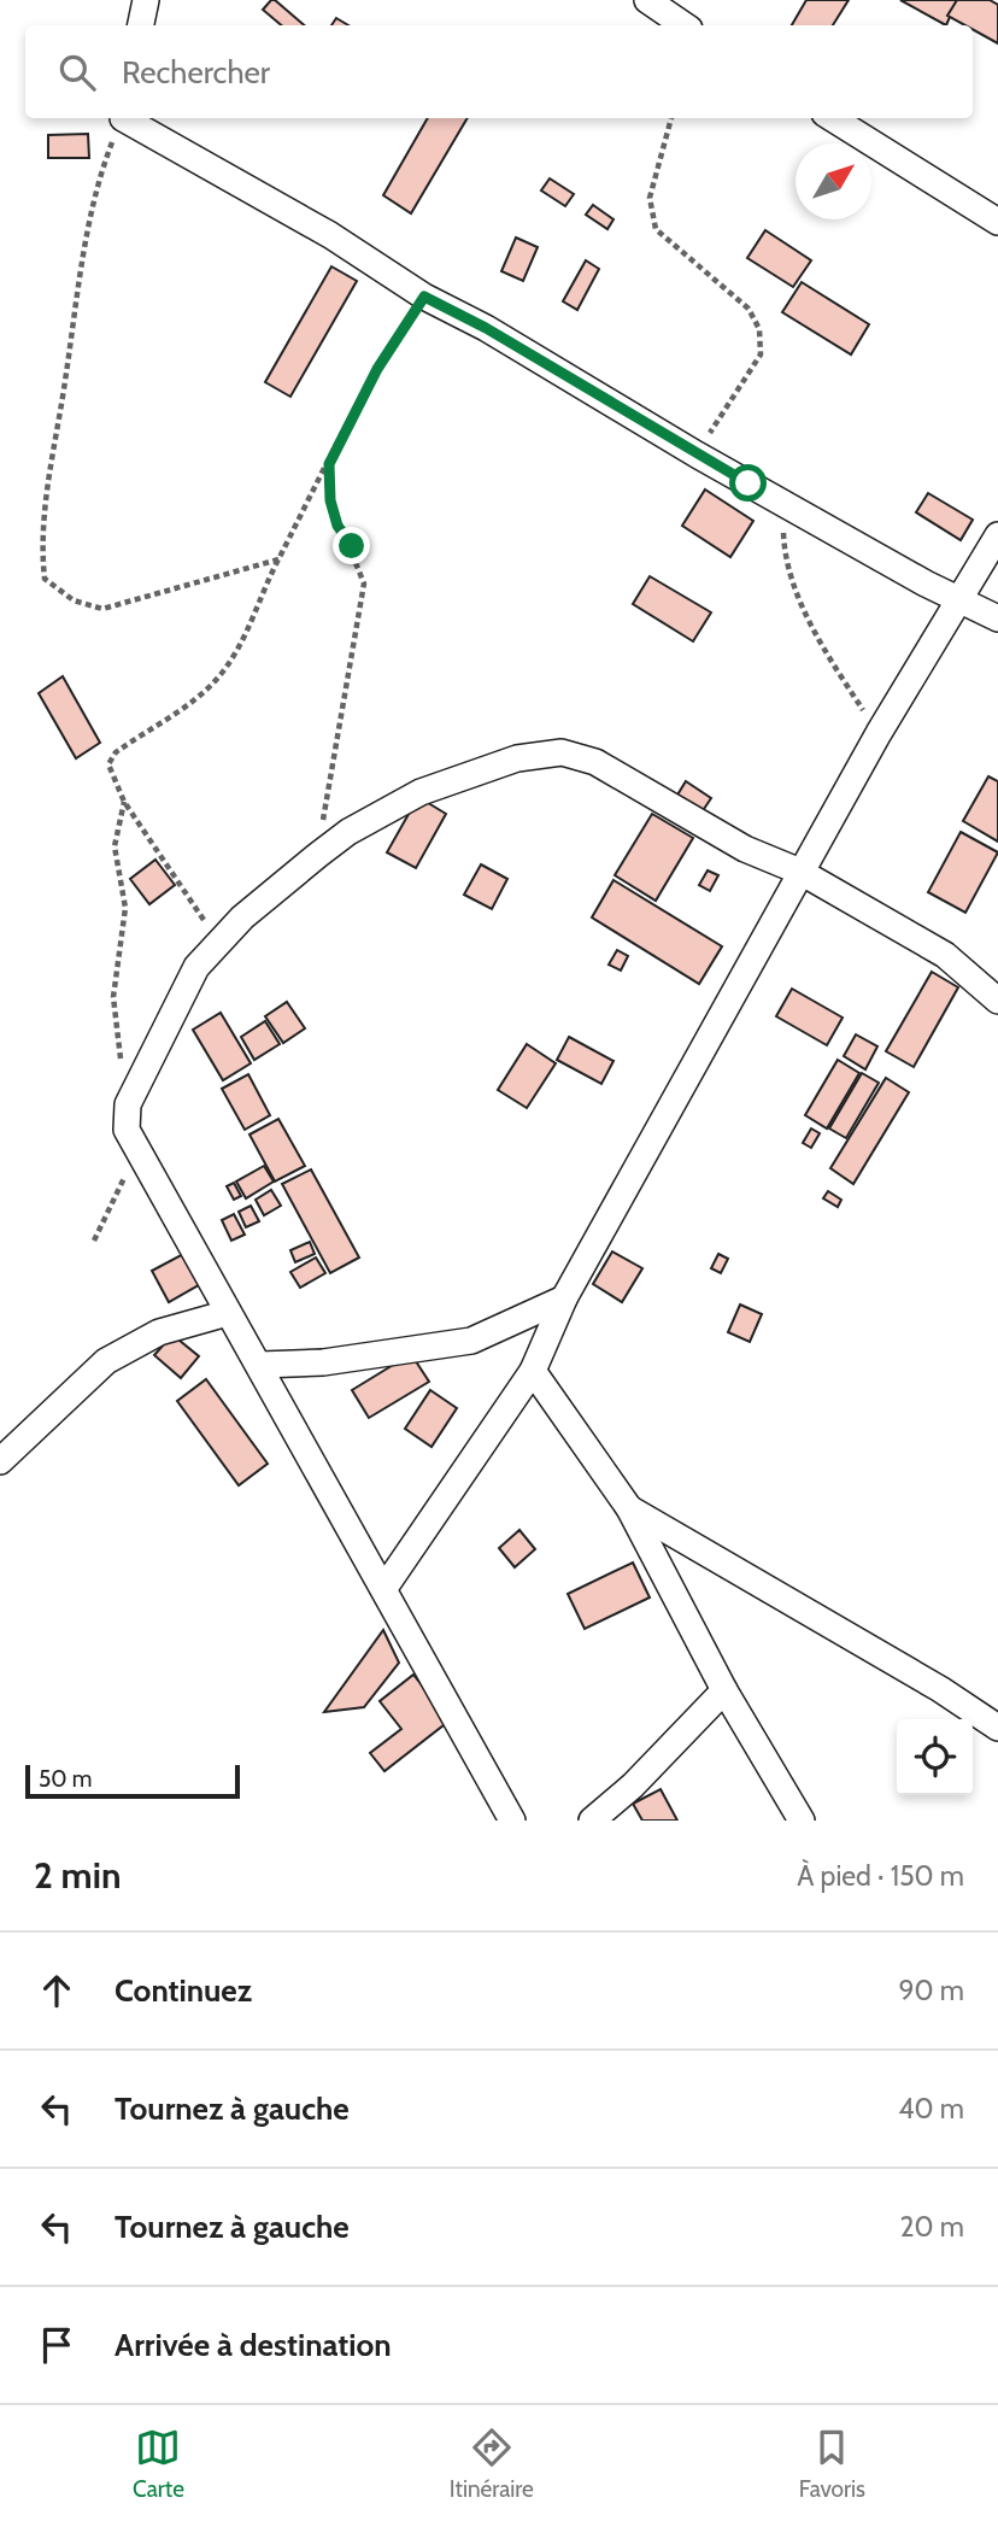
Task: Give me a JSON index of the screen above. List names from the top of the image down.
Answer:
{
  "scale_bar": "50 m",
  "north": "top right",
  "page": {
    "search": "Rechercher",
    "scale": "50 m",
    "heading": ["2 min", "À pied · 150 m"],
    "list": [
      ["Continuez", "90 m"],
      ["Tournez à gauche", "40 m"],
      ["Tournez à gauche", "20 m"],
      "Arrivée à destination"
    ],
    "nav": ["Carte", "Itinéraire", "Favoris"]
  }
}
